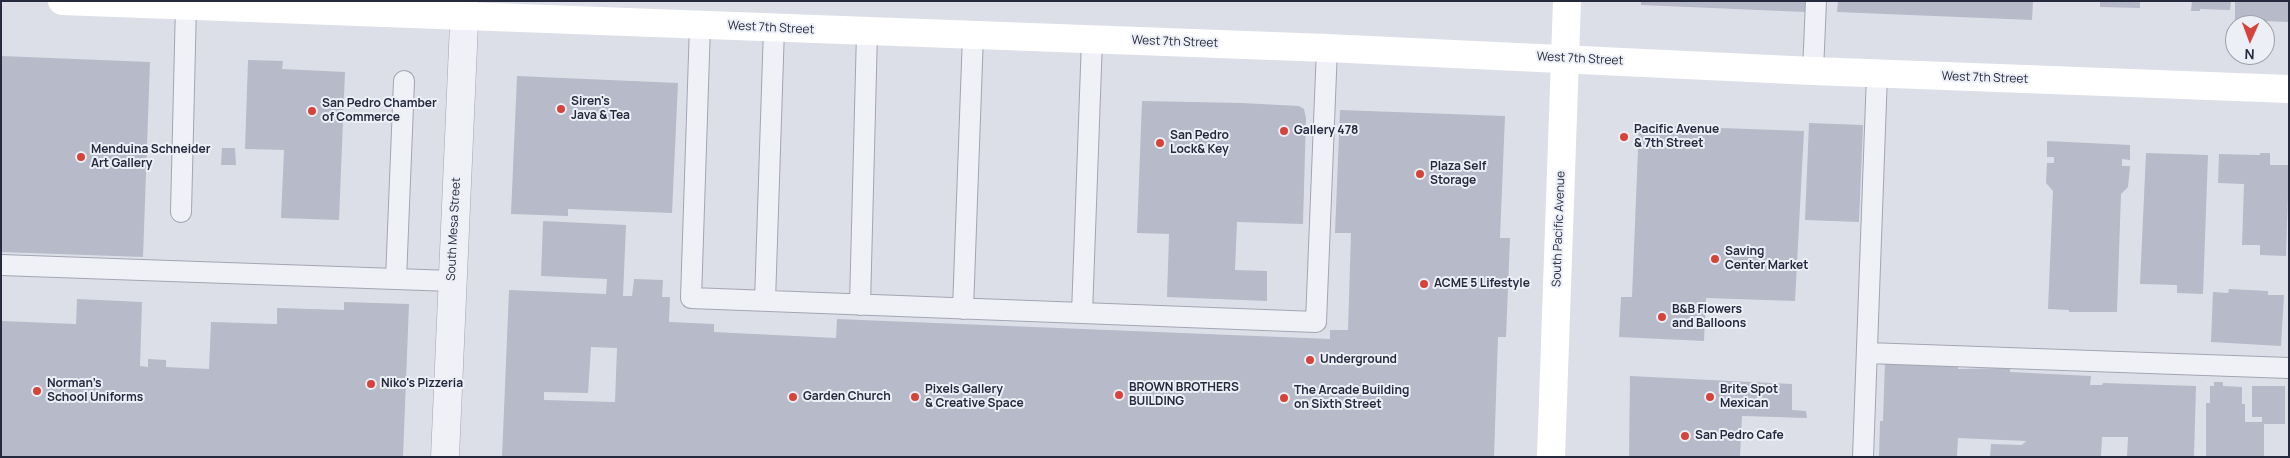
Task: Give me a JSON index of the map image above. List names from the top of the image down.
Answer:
{
  "streets": {
    "main road": ["West 7th Street", "South Pacific Avenue"],
    "street": ["South Mesa Street"]
  },
  "crossings": [
    ["West 7th Street", "South Mesa Street"],
    ["West 7th Street", "South Pacific Avenue"]
  ],
  "places": [
    "Siren's Java & Tea",
    "San Pedro Chamber of Commerce",
    "Gallery 478",
    "Pacific Avenue & 7th Street",
    "San Pedro Lock& Key",
    "Menduina Schneider Art Gallery",
    "Plaza Self Storage",
    "Saving Center Market",
    "ACME 5 Lifestyle",
    "B&B Flowers and Balloons",
    "Underground",
    "Niko's Pizzeria",
    "Norman’s School Uniforms",
    "BROWN BROTHERS BUILDING",
    "Garden Church",
    "Pixels Gallery & Creative Space",
    "Brite Spot Mexican",
    "The Arcade Building on Sixth Street",
    "San Pedro Cafe"
  ],
  "north": "bottom"
}
